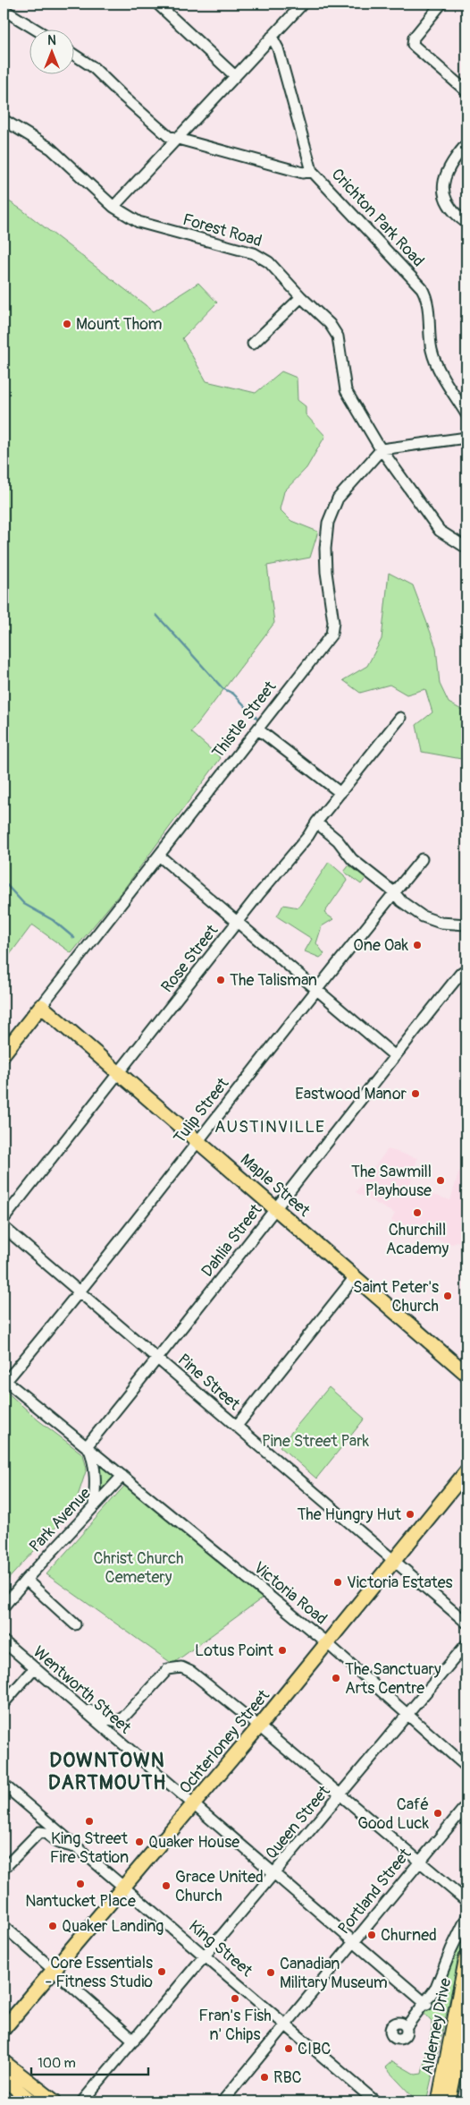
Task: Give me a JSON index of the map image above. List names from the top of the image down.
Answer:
{
  "streets": {
    "main road": [
      "Thistle Street",
      "Maple Street",
      "Ochterloney Street",
      "Alderney Drive"
    ],
    "street": [
      "Crichton Park Road",
      "Forest Road",
      "Rose Street",
      "Tulip Street",
      "Dahlia Street",
      "Pine Street",
      "Park Avenue",
      "Victoria Road",
      "Wentworth Street",
      "Queen Street",
      "Portland Street",
      "King Street"
    ]
  },
  "crossings": [
    ["Forest Road", "Thistle Street"],
    ["Thistle Street", "Maple Street"],
    ["Rose Street", "Maple Street"],
    ["Tulip Street", "Maple Street"],
    ["Tulip Street", "Pine Street"],
    ["Tulip Street", "Victoria Road"],
    ["Maple Street", "Dahlia Street"],
    ["Dahlia Street", "Pine Street"],
    ["Dahlia Street", "Victoria Road"],
    ["Pine Street", "Ochterloney Street"],
    ["Park Avenue", "Victoria Road"],
    ["Victoria Road", "Ochterloney Street"],
    ["Victoria Road", "Queen Street"],
    ["Wentworth Street", "Ochterloney Street"],
    ["Wentworth Street", "Queen Street"],
    ["Wentworth Street", "Portland Street"],
    ["Ochterloney Street", "King Street"],
    ["Queen Street", "King Street"],
    ["Portland Street", "King Street"]
  ],
  "districts": ["AUSTINVILLE", "DOWNTOWN DARTMOUTH"],
  "parks": ["Pine Street Park", "Christ Church Cemetery"],
  "places": [
    "Mount Thom",
    "One Oak",
    "The Talisman",
    "Eastwood Manor",
    "The Sawmill Playhouse",
    "Churchill Academy",
    "Saint Peter's Church",
    "The Hungry Hut",
    "Victoria Estates",
    "Lotus Point",
    "The Sanctuary Arts Centre",
    "Café Good Luck",
    "King Street Fire Station",
    "Quaker House",
    "Nantucket Place",
    "Grace United Church",
    "Quaker Landing",
    "Churned",
    "Core Essentials - Fitness Studio",
    "Canadian Military Museum",
    "Fran's Fish n' Chips",
    "CIBC",
    "RBC"
  ],
  "scale_bar": "100 m",
  "north": "top"
}
